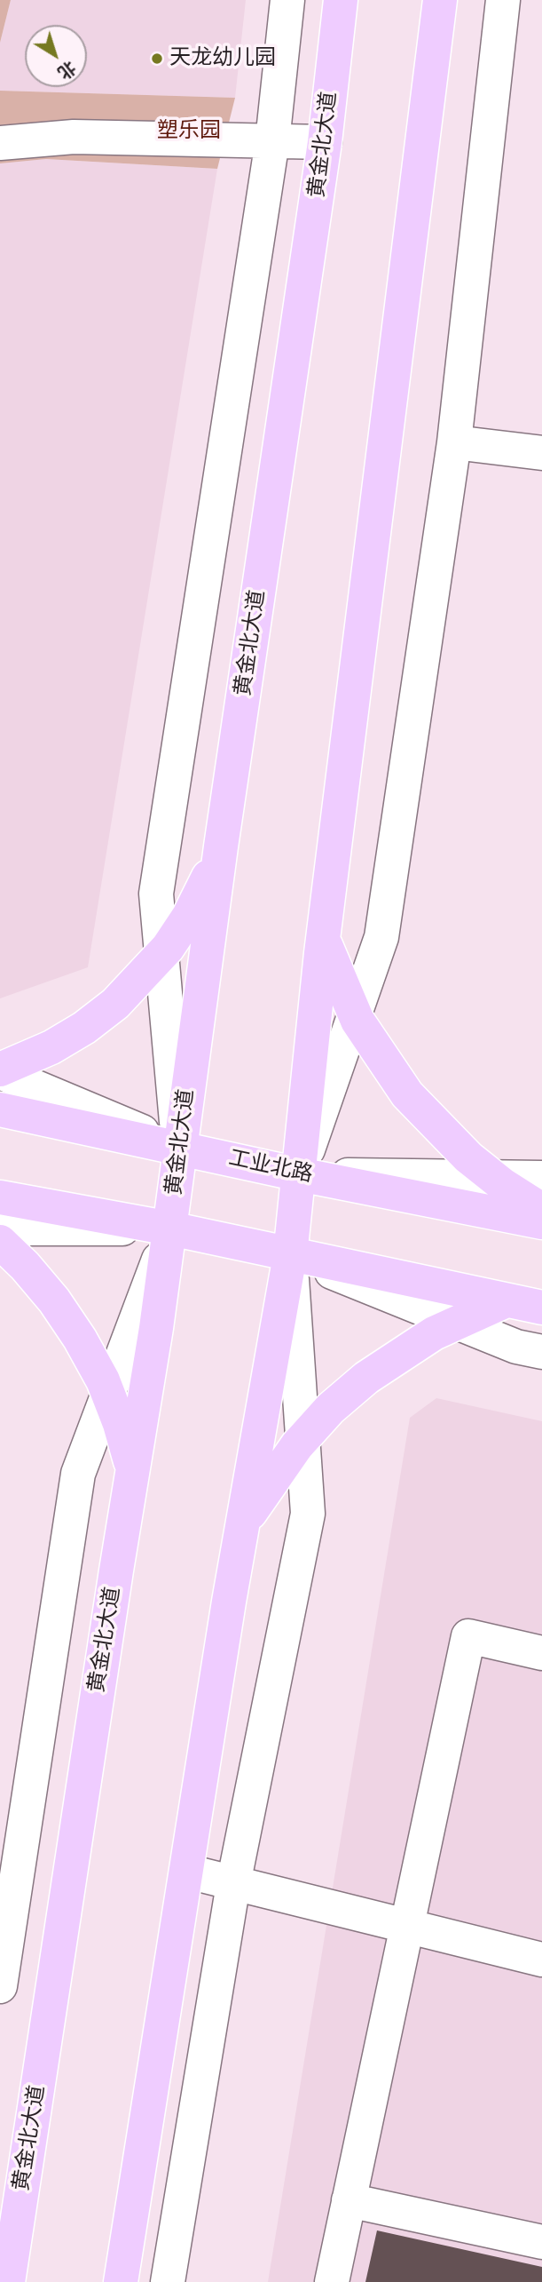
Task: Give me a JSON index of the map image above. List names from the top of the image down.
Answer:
{
  "streets": {
    "main road": ["黄金北大道", "工业北路"]
  },
  "crossings": [
    ["黄金北大道", "工业北路"]
  ],
  "parks": ["塑乐园"],
  "places": ["天龙幼儿园"],
  "north": "bottom right"
}
